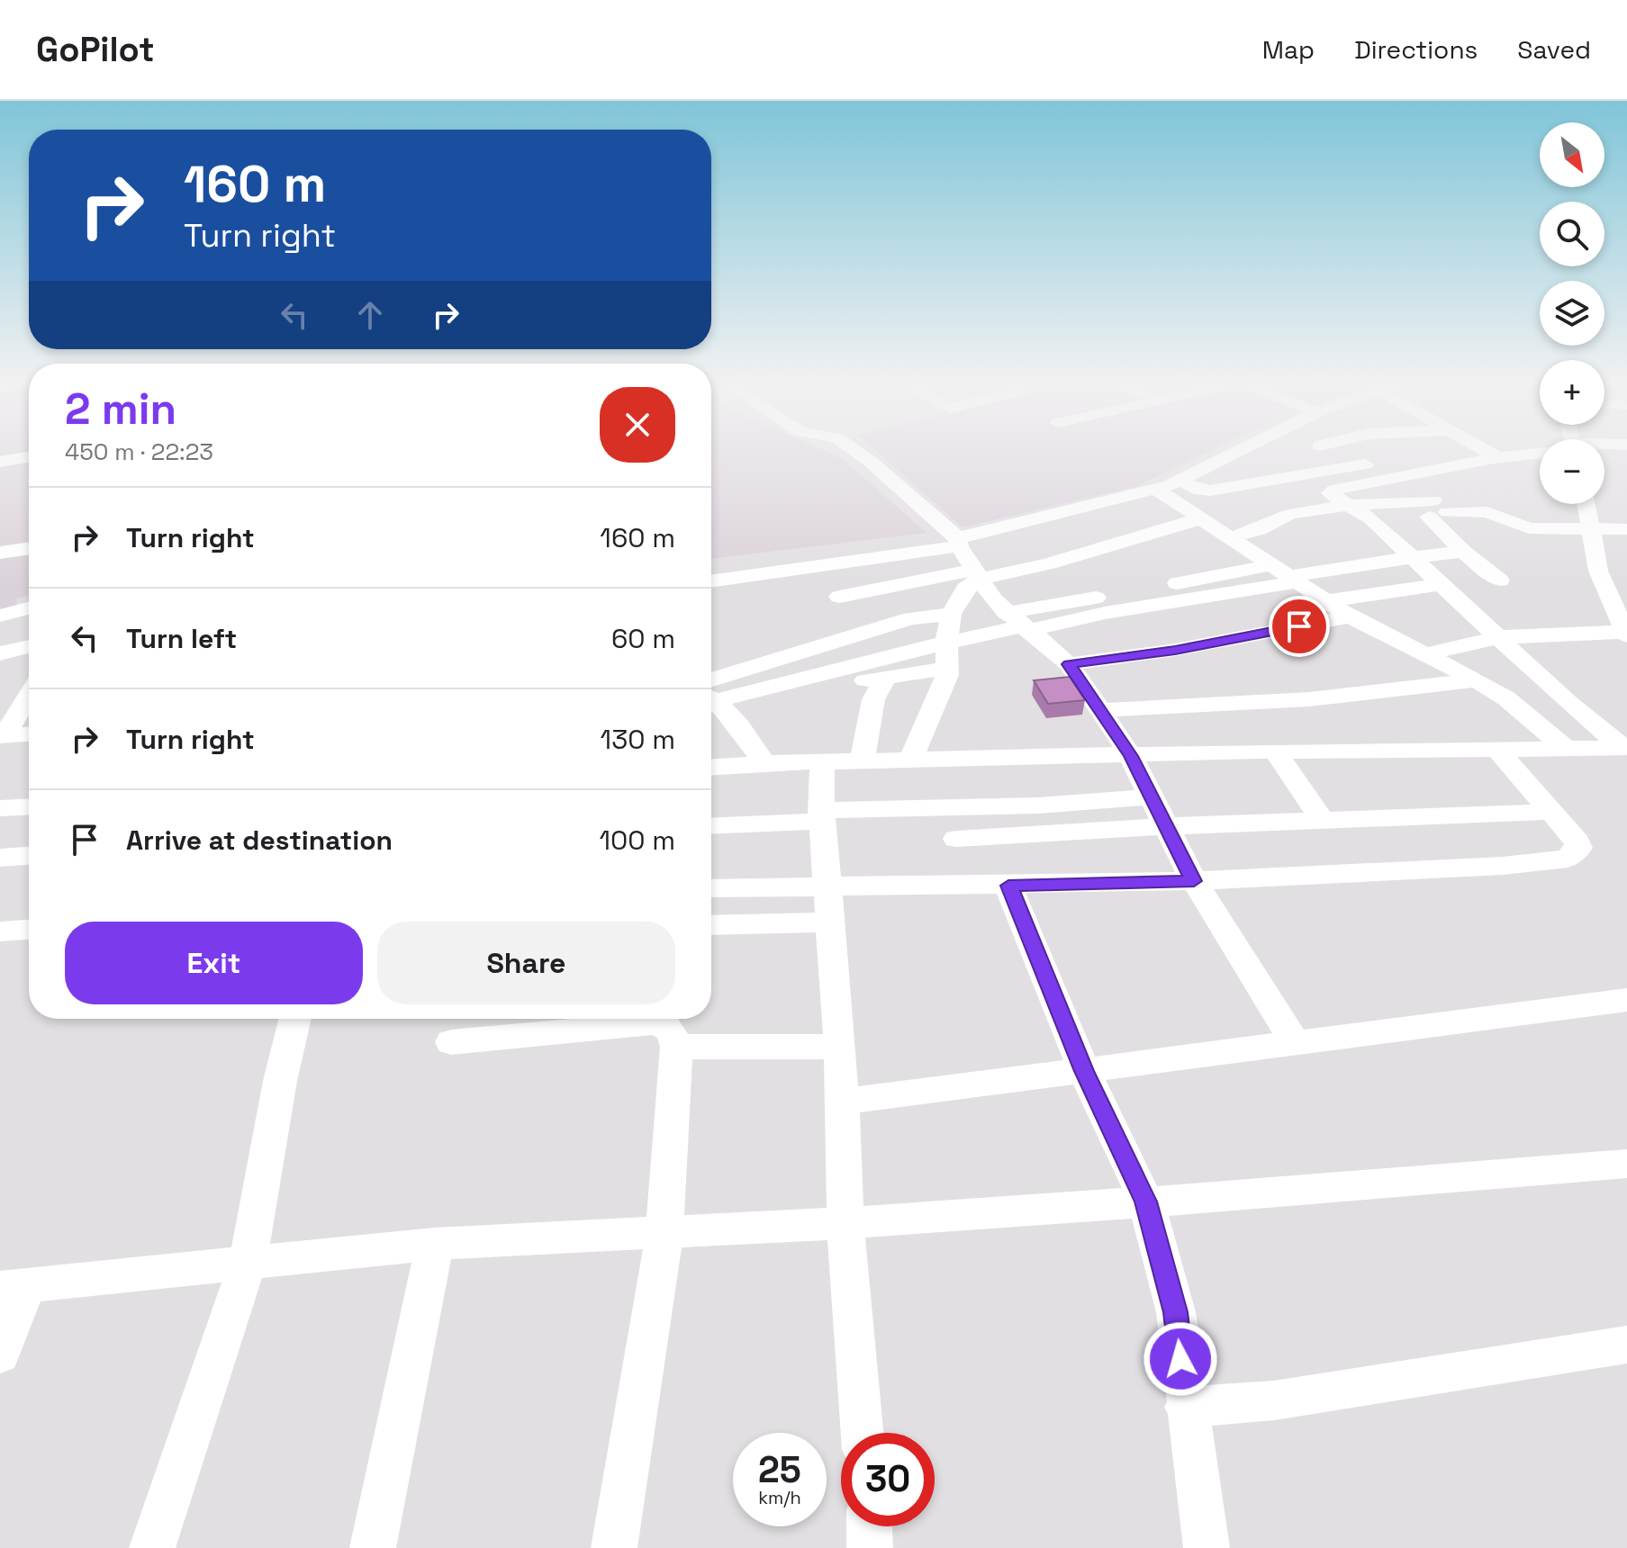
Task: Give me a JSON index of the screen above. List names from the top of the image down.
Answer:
{
  "north": "bottom right",
  "page": {
    "header": "GoPilot",
    "nav": ["Map", "Directions", "Saved"],
    "map_buttons": ["+", "−"],
    "turn": ["160 m", "Turn right"],
    "heading": ["2 min", "450 m · 22:23"],
    "list": [
      {
        "name": "Turn right",
        "value": "160 m"
      },
      {
        "name": "Turn left",
        "value": "60 m"
      },
      {
        "name": "Turn right",
        "value": "130 m"
      },
      {
        "name": "Arrive at destination",
        "value": "100 m"
      }
    ],
    "buttons": ["Exit", "Share"],
    "speed": "25 km/h",
    "limit": "30"
  }
}
